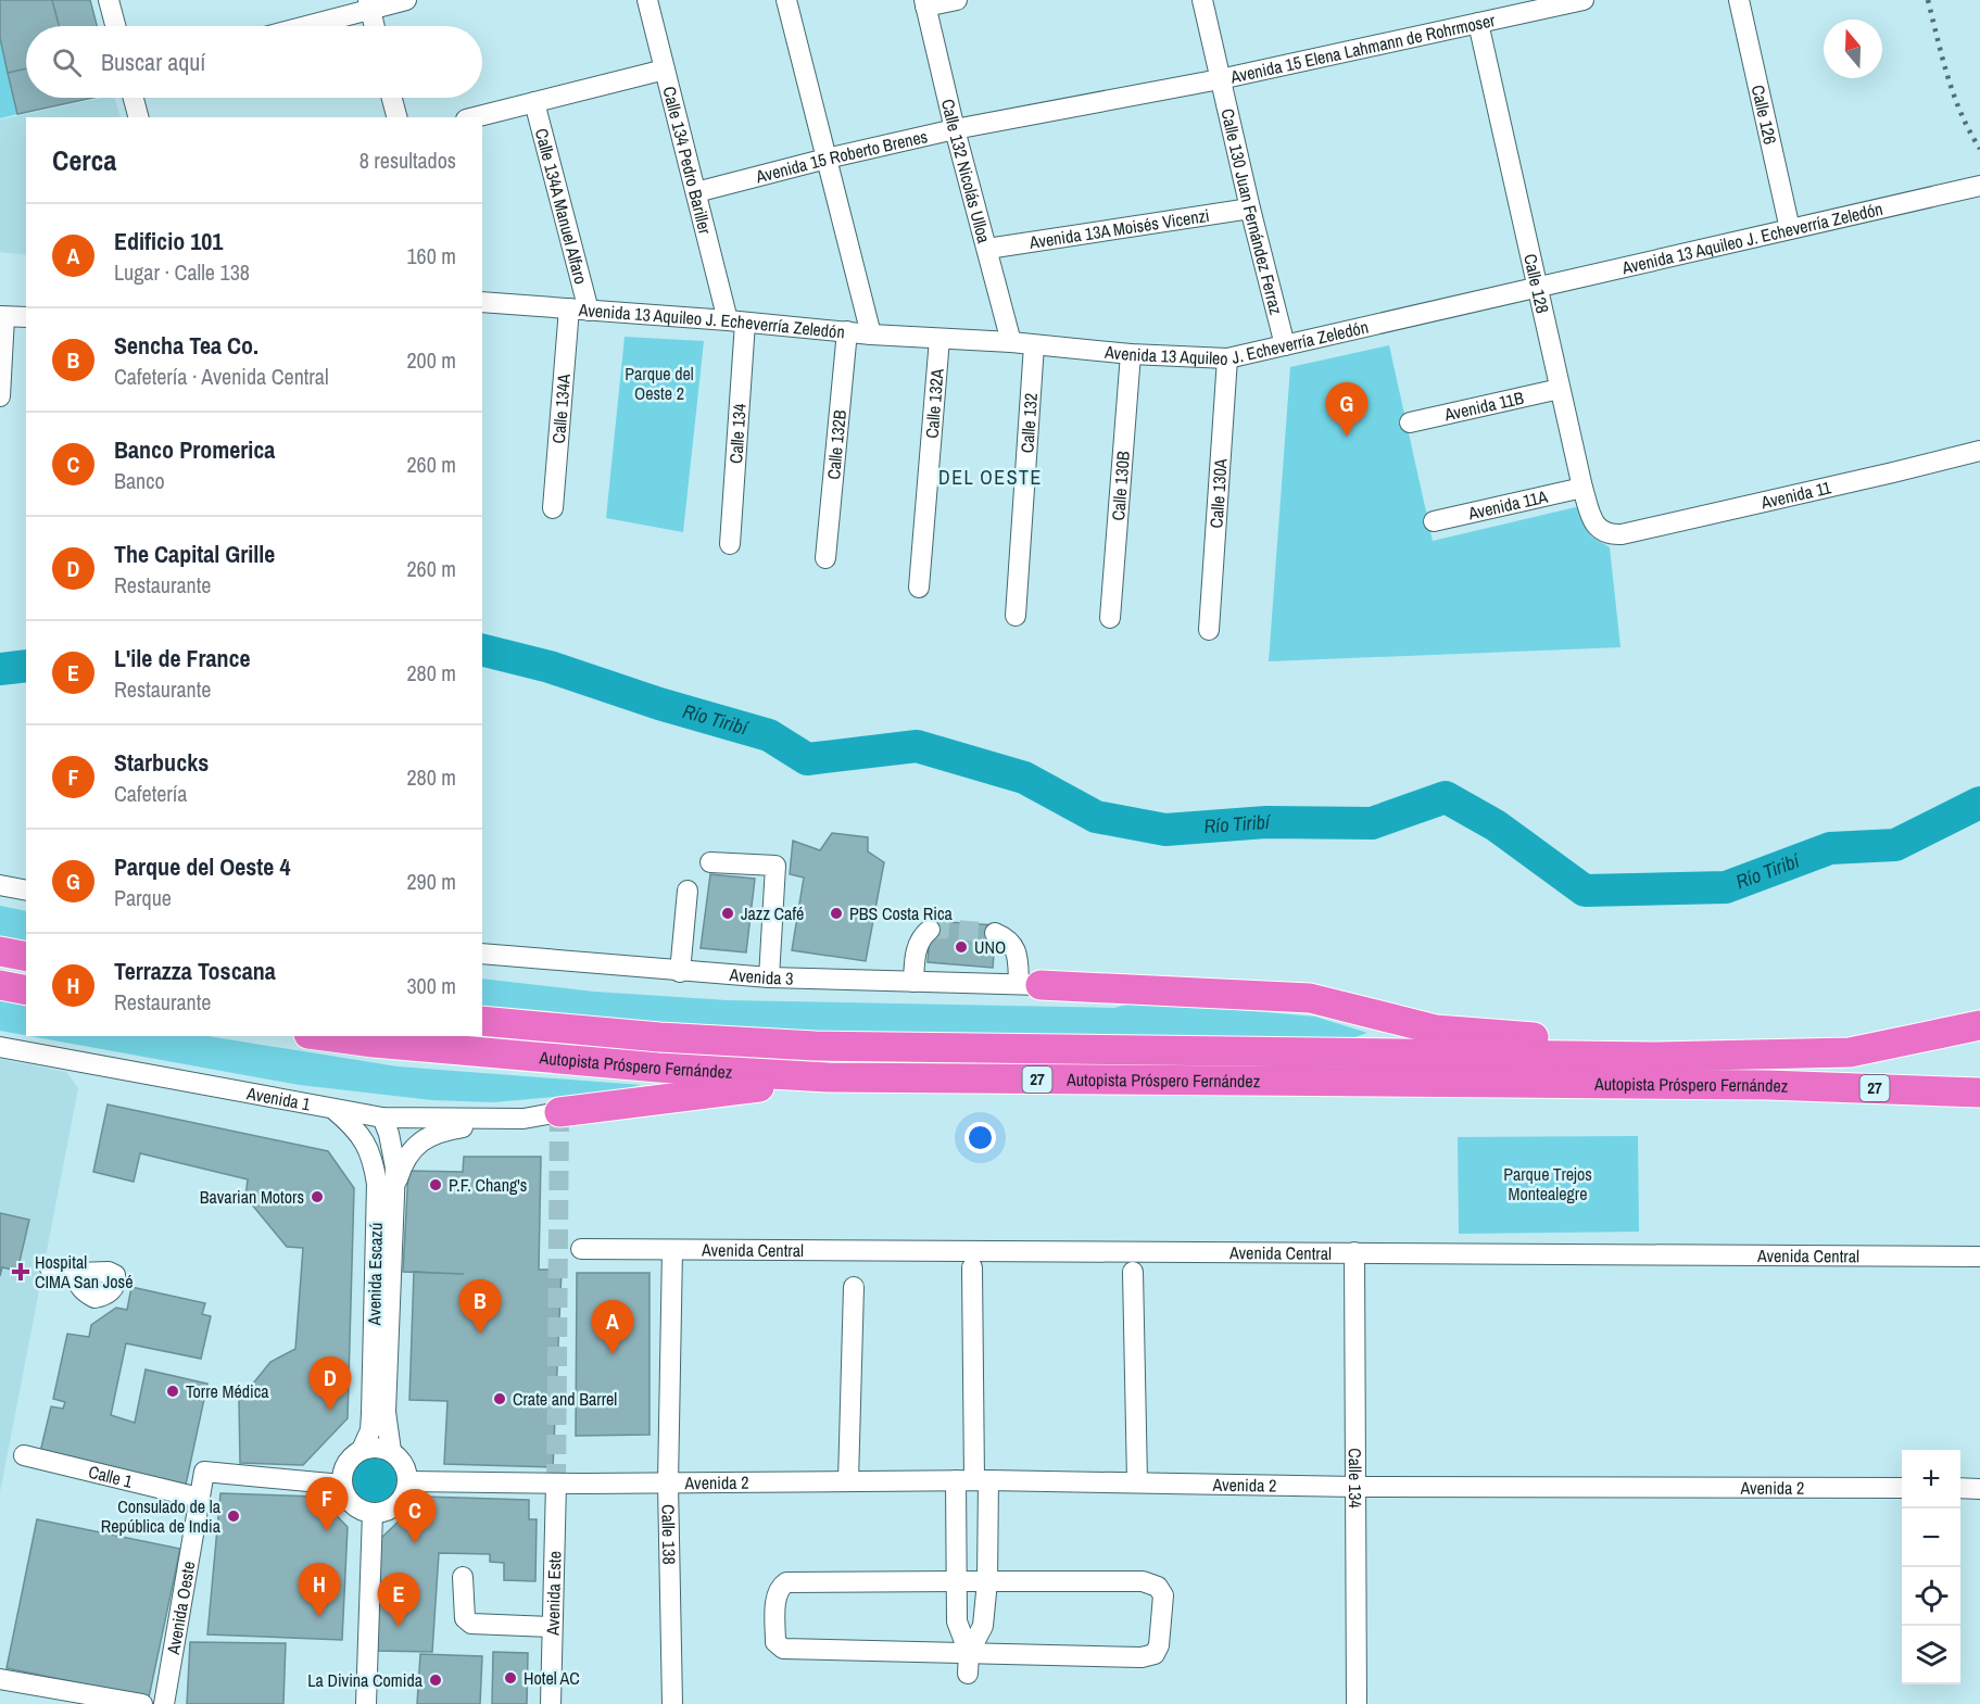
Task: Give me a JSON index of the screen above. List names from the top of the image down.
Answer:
{
  "streets": {
    "highway": ["Autopista Próspero Fernández", "27"],
    "street": [
      "Avenida 15 Elena Lahmann de Rohrmoser",
      "Calle 126",
      "Avenida 15 Roberto Brenes",
      "Calle 134 Pedro Bariller",
      "Calle 132 Nicolás Ulloa",
      "Calle 134A Manuel Alfaro",
      "Calle 130 Juan Fernández Ferraz",
      "Avenida 13A Moisés Vicenzi",
      "Avenida 13 Aquileo J. Echeverría Zeledón",
      "Calle 128",
      "Calle 132A",
      "Avenida 11B",
      "Calle 134A",
      "Calle 132",
      "Calle 134",
      "Calle 132B",
      "Calle 130B",
      "Calle 130A",
      "Avenida 11",
      "Avenida 11A",
      "Avenida 3",
      "Avenida 1",
      "Avenida Central",
      "Avenida Escazú",
      "Calle 1",
      "Avenida 2",
      "Calle 138",
      "Avenida Este",
      "Avenida Oeste"
    ]
  },
  "crossings": [
    ["Avenida 15 Elena Lahmann de Rohrmoser", "Avenida 15 Roberto Brenes"],
    ["Avenida 15 Elena Lahmann de Rohrmoser", "Calle 130 Juan Fernández Ferraz"],
    ["Avenida 15 Elena Lahmann de Rohrmoser", "Calle 128"],
    ["Calle 126", "Avenida 13 Aquileo J. Echeverría Zeledón"],
    ["Avenida 15 Roberto Brenes", "Calle 134 Pedro Bariller"],
    ["Avenida 15 Roberto Brenes", "Calle 132 Nicolás Ulloa"],
    ["Avenida 15 Roberto Brenes", "Calle 130 Juan Fernández Ferraz"],
    ["Calle 134 Pedro Bariller", "Avenida 13 Aquileo J. Echeverría Zeledón"],
    ["Calle 134 Pedro Bariller", "Calle 134"],
    ["Calle 132 Nicolás Ulloa", "Avenida 13A Moisés Vicenzi"],
    ["Calle 132 Nicolás Ulloa", "Avenida 13 Aquileo J. Echeverría Zeledón"],
    ["Calle 134A Manuel Alfaro", "Avenida 13 Aquileo J. Echeverría Zeledón"],
    ["Calle 130 Juan Fernández Ferraz", "Avenida 13A Moisés Vicenzi"],
    ["Calle 130 Juan Fernández Ferraz", "Avenida 13 Aquileo J. Echeverría Zeledón"],
    ["Avenida 13 Aquileo J. Echeverría Zeledón", "Calle 128"],
    ["Avenida 13 Aquileo J. Echeverría Zeledón", "Calle 132A"],
    ["Avenida 13 Aquileo J. Echeverría Zeledón", "Calle 134A"],
    ["Avenida 13 Aquileo J. Echeverría Zeledón", "Calle 132"],
    ["Avenida 13 Aquileo J. Echeverría Zeledón", "Calle 134"],
    ["Avenida 13 Aquileo J. Echeverría Zeledón", "Calle 132B"],
    ["Avenida 13 Aquileo J. Echeverría Zeledón", "Calle 130B"],
    ["Avenida 13 Aquileo J. Echeverría Zeledón", "Calle 130A"],
    ["Calle 128", "Avenida 11B"],
    ["Calle 128", "Avenida 11"],
    ["Calle 128", "Avenida 11A"],
    ["Calle 134", "Avenida Central"],
    ["Calle 134", "Avenida 2"],
    ["Avenida 1", "Avenida Escazú"],
    ["Avenida Central", "Calle 138"],
    ["Avenida Escazú", "Avenida Oeste"],
    ["Calle 1", "Avenida Oeste"],
    ["Avenida 2", "Calle 138"],
    ["Avenida 2", "Avenida Este"]
  ],
  "districts": ["DEL OESTE"],
  "water": ["Río Tiribí"],
  "parks": ["Parque del Oeste 2", "Parque Trejos Montealegre"],
  "places": {
    "other": [
      "Jazz Café",
      "PBS Costa Rica",
      "UNO",
      "P.F. Chang's",
      "Bavarian Motors",
      "Torre Médica",
      "Crate and Barrel",
      "Consulado de la República de India",
      "Hotel AC",
      "La Divina Comida"
    ],
    "health": ["Hospital CIMA San José"]
  },
  "north": "top",
  "page": {
    "search": "Buscar aquí",
    "heading": ["Cerca", "8 resultados"],
    "list": [
      {
        "mark": "A",
        "name": "Edificio 101",
        "note": "Lugar · Calle 138",
        "value": "160 m"
      },
      {
        "mark": "B",
        "name": "Sencha Tea Co.",
        "note": "Cafetería · Avenida Central",
        "value": "200 m"
      },
      {
        "mark": "C",
        "name": "Banco Promerica",
        "note": "Banco",
        "value": "260 m"
      },
      {
        "mark": "D",
        "name": "The Capital Grille",
        "note": "Restaurante",
        "value": "260 m"
      },
      {
        "mark": "E",
        "name": "L'ile de France",
        "note": "Restaurante",
        "value": "280 m"
      },
      {
        "mark": "F",
        "name": "Starbucks",
        "note": "Cafetería",
        "value": "280 m"
      },
      {
        "mark": "G",
        "name": "Parque del Oeste 4",
        "note": "Parque",
        "value": "290 m"
      },
      {
        "mark": "H",
        "name": "Terrazza Toscana",
        "note": "Restaurante",
        "value": "300 m"
      }
    ],
    "pins": [
      "G",
      "B",
      "A",
      "D",
      "F",
      "C",
      "H",
      "E"
    ],
    "map_buttons": ["+", "−"]
  }
}
